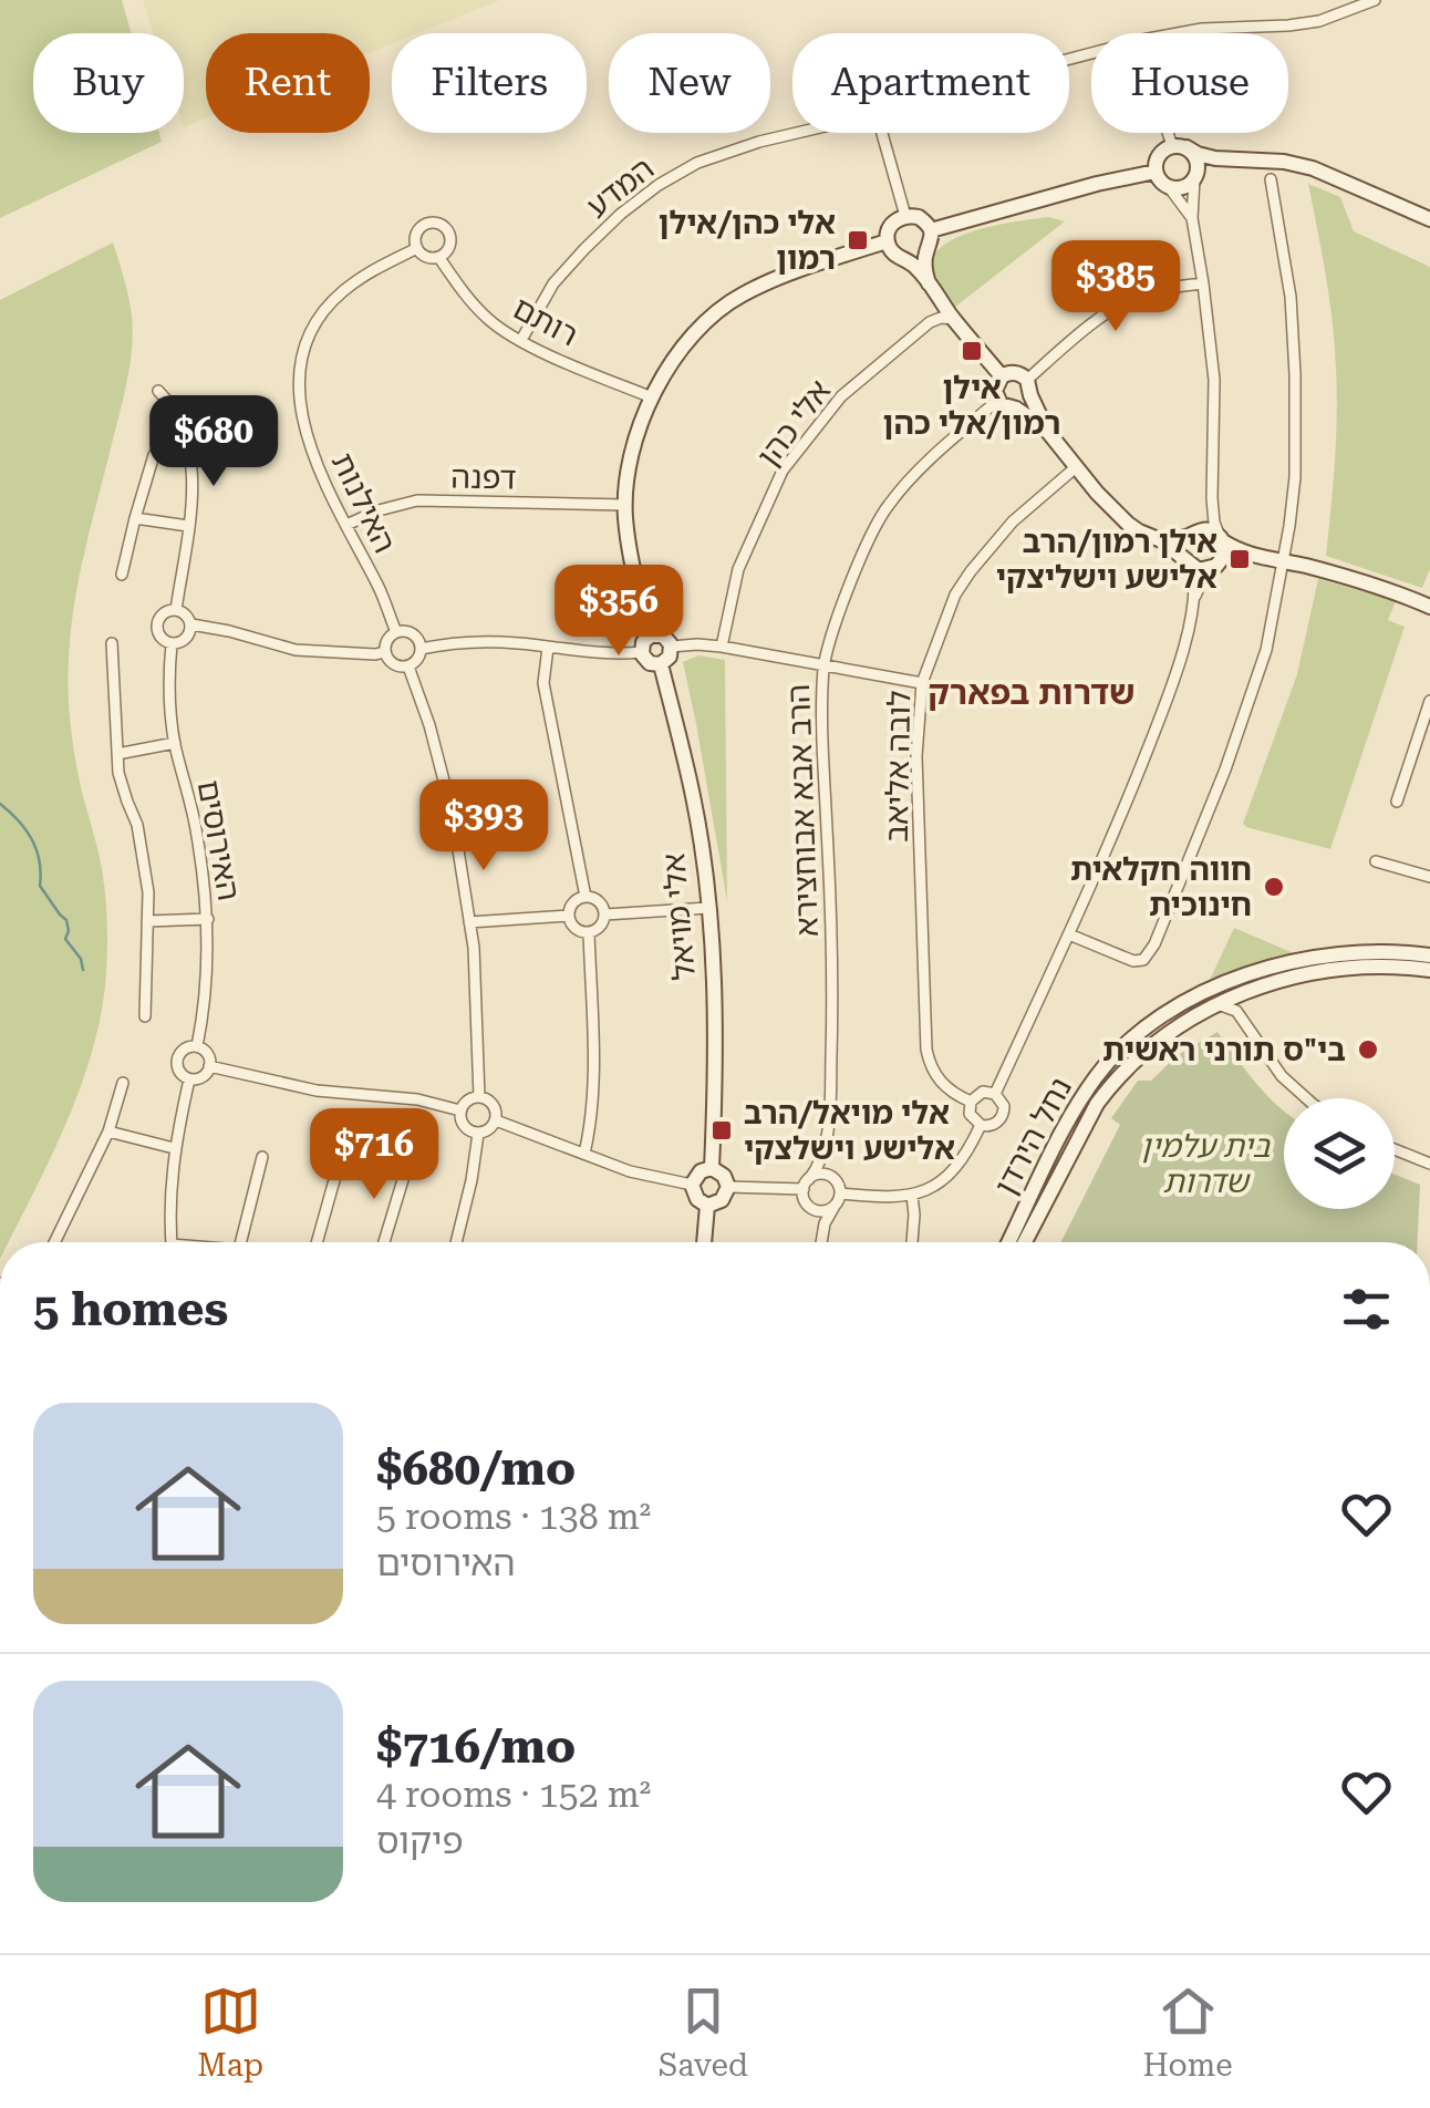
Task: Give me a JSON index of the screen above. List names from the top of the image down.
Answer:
{
  "streets": {
    "street": [
      "המדע",
      "רותם",
      "אלי כהן",
      "דפנה",
      "האילנות",
      "לובה אליאב",
      "הרב אבא אבוחצירא",
      "האירוסים",
      "אלי מויאל",
      "נחל הירדן"
    ]
  },
  "crossings": [
    ["המדע", "רותם"],
    ["רותם", "האילנות"],
    ["דפנה", "האילנות"]
  ],
  "districts": ["שדרות בפארק"],
  "parks": ["בית עלמין שדרות"],
  "places": {
    "transit": [
      "אלי כהן/אילן רמון",
      "אילן רמון/אלי כהן",
      "אילן רמון/הרב אלישע וישליצקי",
      "אלי מויאל/הרב אלישע וישלצקי"
    ],
    "other": ["חווה חקלאית חינוכית", "בי\"ס תורני ראשית"]
  },
  "page": {
    "chip": [
      "Buy",
      "Rent",
      "Filters",
      "New",
      "Apartment",
      "House"
    ],
    "price": [
      "$385",
      "$680",
      "$356",
      "$393",
      "$716"
    ],
    "heading": "5 homes",
    "list": [
      {
        "name": "$680/mo",
        "note": "5 rooms · 138 m² · האירוסים"
      },
      {
        "name": "$716/mo",
        "note": "4 rooms · 152 m² · פיקוס"
      }
    ],
    "tabs": ["Map", "Saved", "Home"]
  }
}
